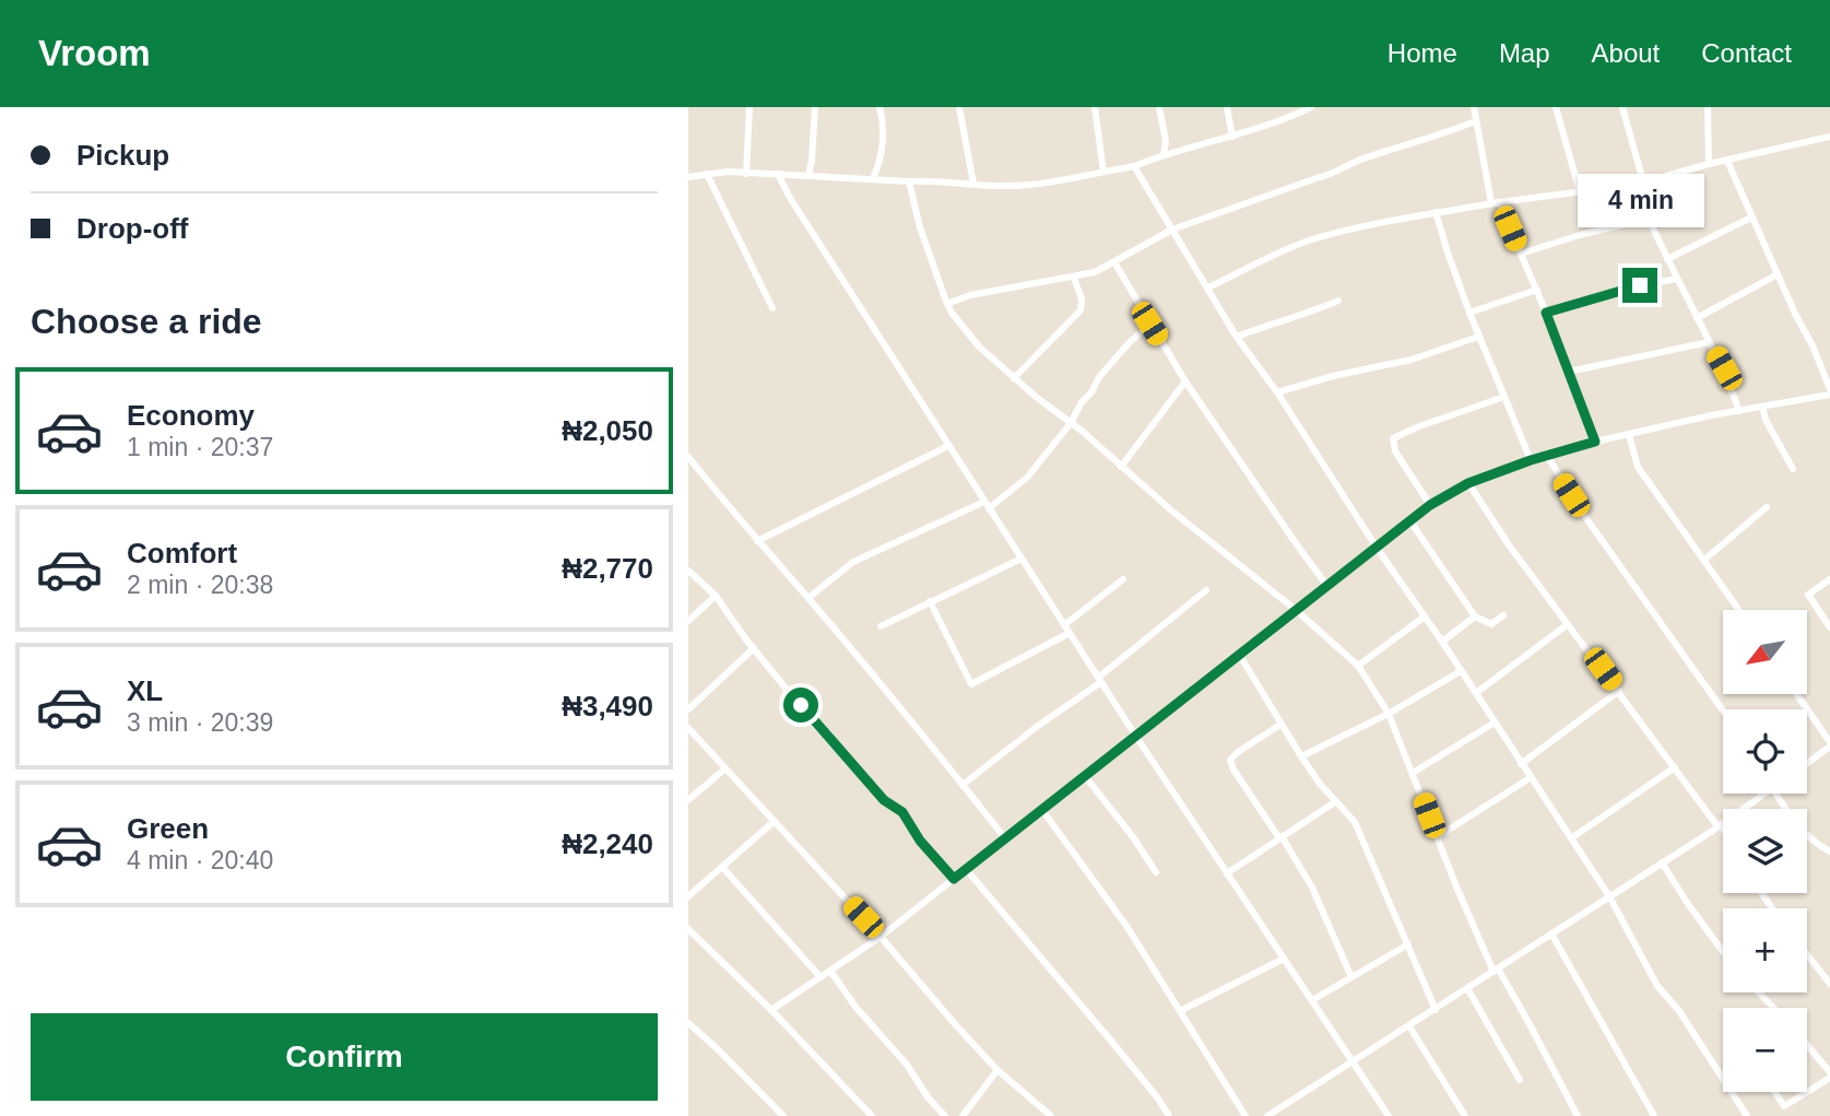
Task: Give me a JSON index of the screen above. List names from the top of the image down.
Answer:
{
  "north": "bottom left",
  "page": {
    "header": "Vroom",
    "nav": [
      "Home",
      "Map",
      "About",
      "Contact"
    ],
    "banner": ["Pickup", "Drop-off"],
    "bubble": "4 min",
    "heading": "Choose a ride",
    "list": [
      {
        "name": "Economy",
        "note": "1 min · 20:37",
        "value": "₦2,050"
      },
      {
        "name": "Comfort",
        "note": "2 min · 20:38",
        "value": "₦2,770"
      },
      {
        "name": "XL",
        "note": "3 min · 20:39",
        "value": "₦3,490"
      },
      {
        "name": "Green",
        "note": "4 min · 20:40",
        "value": "₦2,240"
      }
    ],
    "map_buttons": ["+", "−"],
    "buttons": "Confirm"
  }
}
